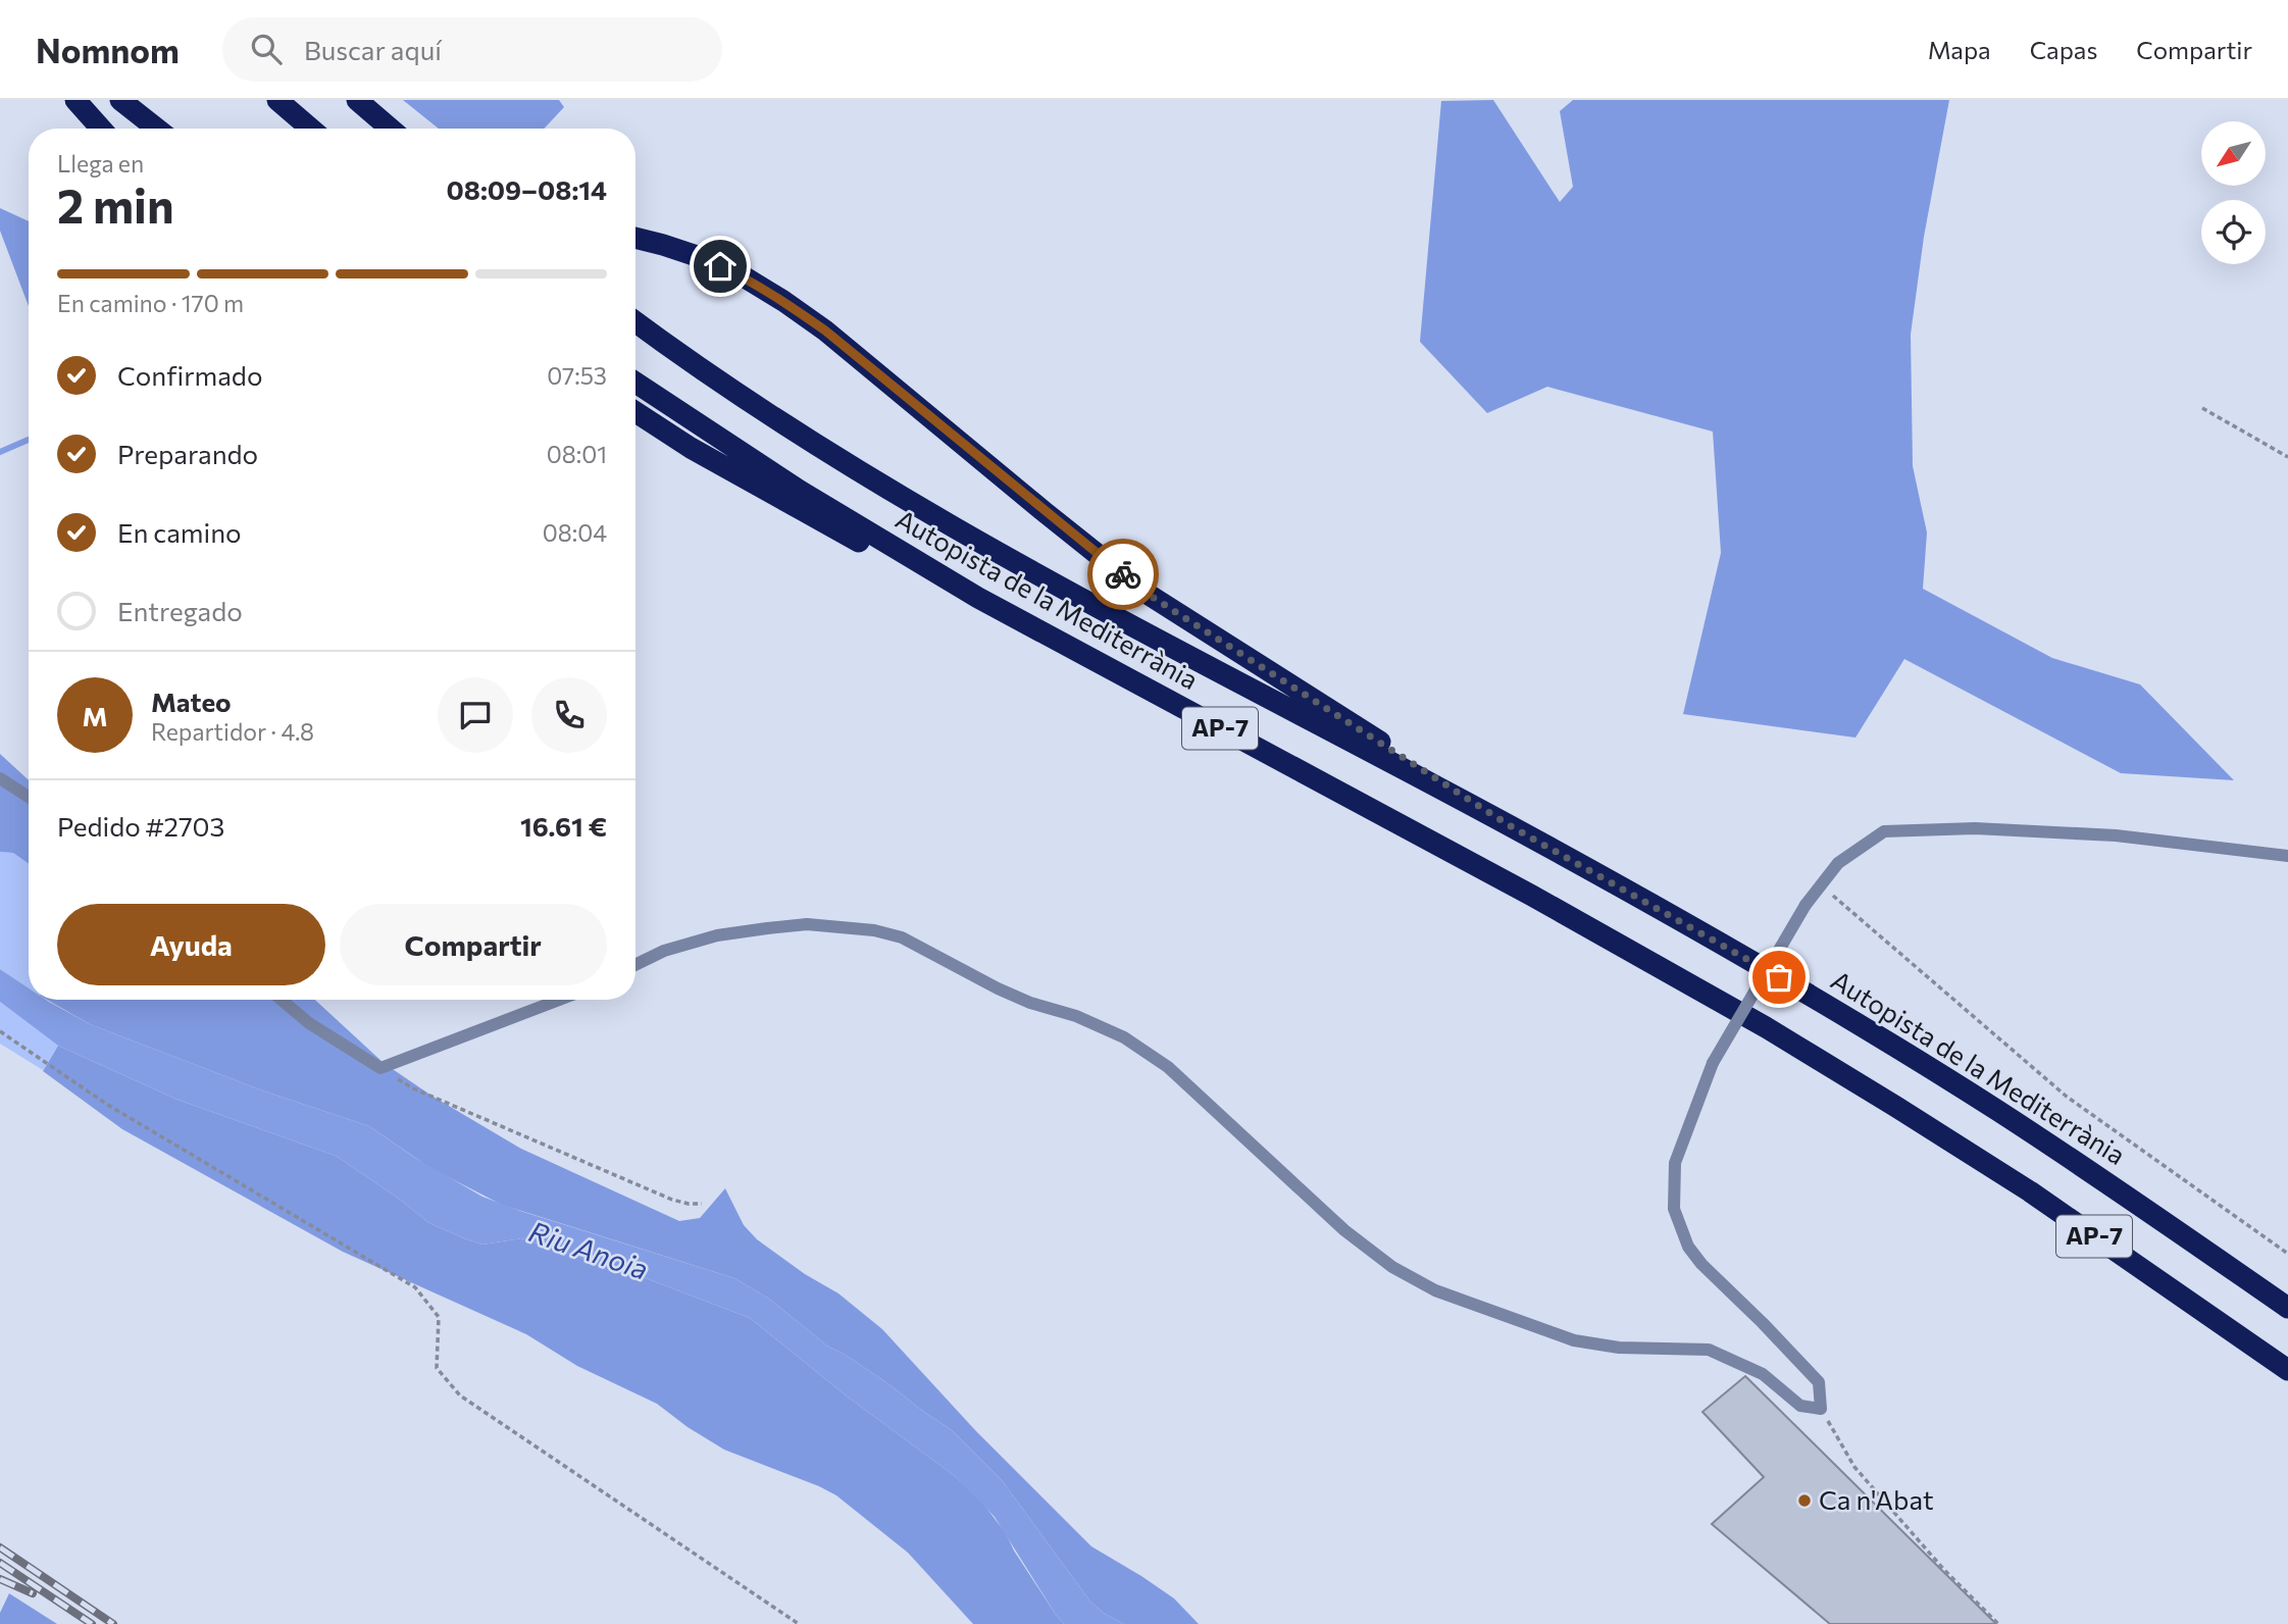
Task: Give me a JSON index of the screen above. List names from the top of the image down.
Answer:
{
  "streets": {
    "highway": ["Autopista de la Mediterrània", "AP-7"]
  },
  "water": ["Riu Anoia"],
  "places": ["Ca n'Abat"],
  "north": "bottom left",
  "page": {
    "header": "Nomnom",
    "search": "Buscar aquí",
    "nav": ["Mapa", "Capas", "Compartir"],
    "heading": ["2 min", "Llega en", "08:09–08:14"],
    "panel": [
      "Mateo",
      "Repartidor · 4.8",
      "Pedido #2703",
      "16.61 €"
    ],
    "bar": "En camino · 170 m",
    "list": [
      ["Confirmado", "07:53"],
      ["Preparando", "08:01"],
      ["En camino", "08:04"],
      "Entregado"
    ],
    "round": "M",
    "buttons": ["Ayuda", "Compartir"]
  }
}
